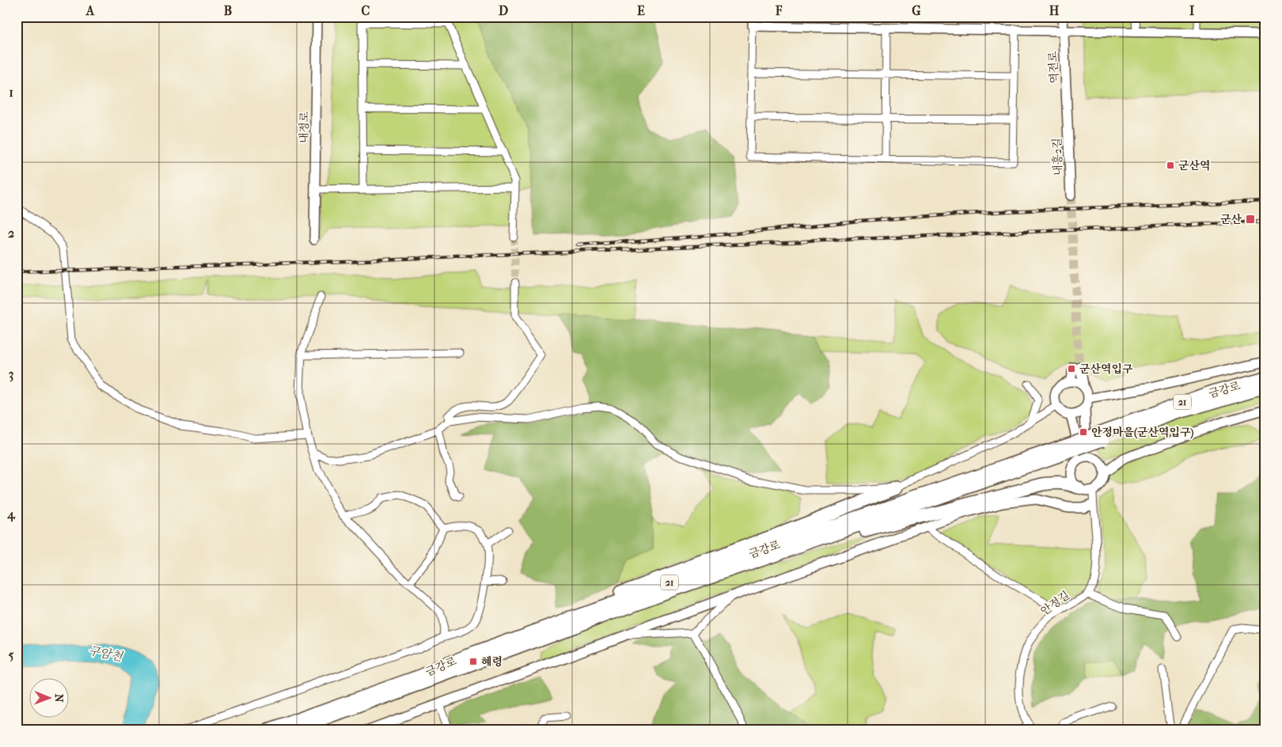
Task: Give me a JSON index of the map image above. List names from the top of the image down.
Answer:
{
  "streets": {
    "highway": ["금강로", "21"],
    "street": [
      "역전로",
      "내정로",
      "내흥2길",
      "안정길"
    ]
  },
  "crossings": [
    ["역전로", "내흥2길"]
  ],
  "water": ["구암천"],
  "places": {
    "transit": [
      "군산역",
      "군산",
      "군산역입구",
      "안정마을(군산역입구)",
      "혜령"
    ]
  },
  "north": "right",
  "grid": {
    "columns": [
      "A",
      "B",
      "C",
      "D",
      "E",
      "F",
      "G",
      "H",
      "I"
    ],
    "rows": [
      "1",
      "2",
      "3",
      "4",
      "5"
    ]
  }
}
